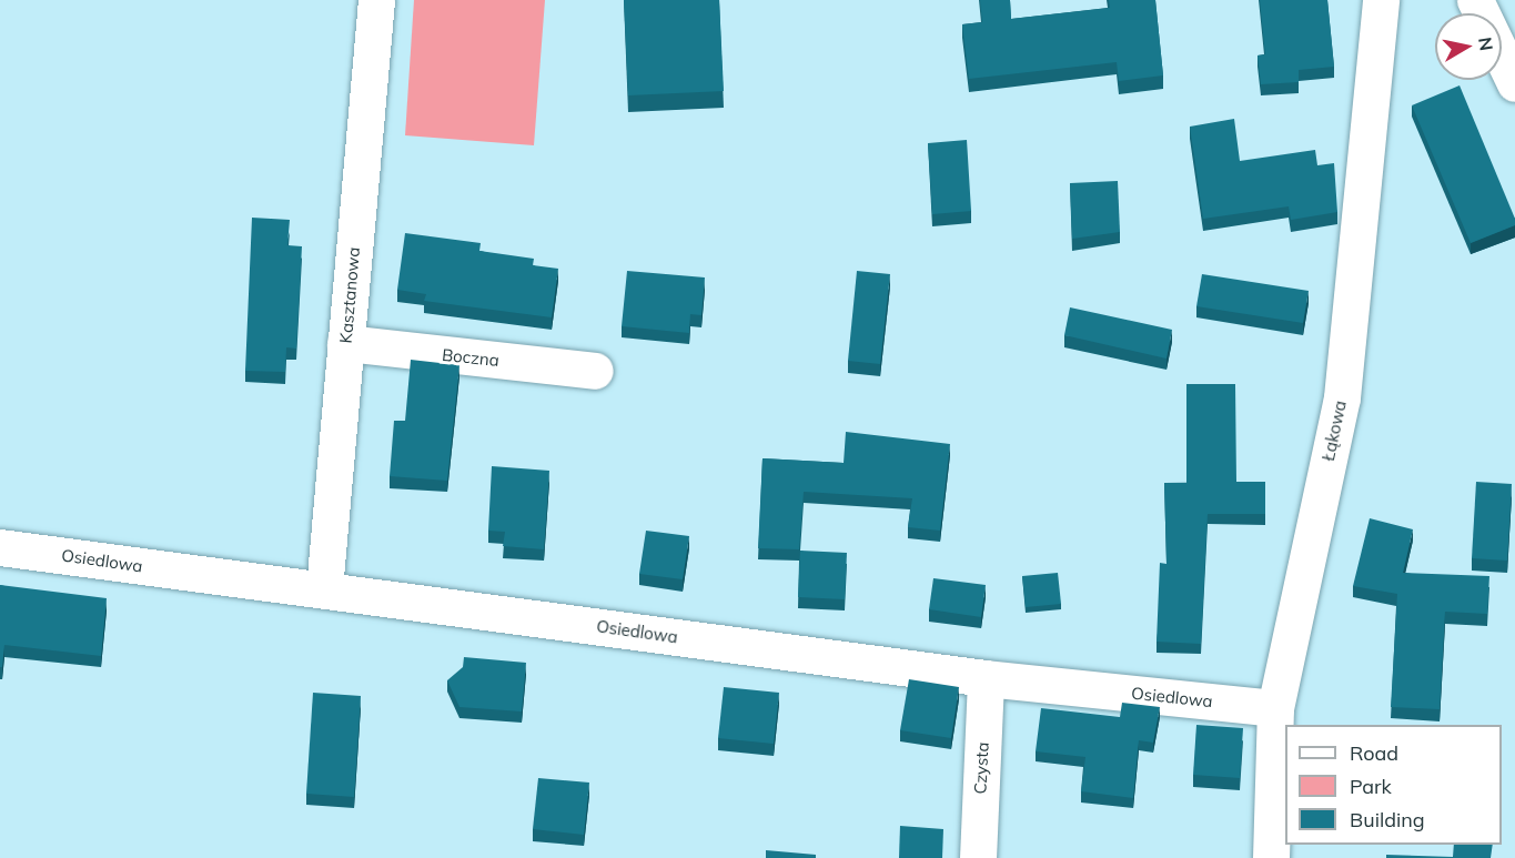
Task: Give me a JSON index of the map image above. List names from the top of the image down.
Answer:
{
  "streets": {
    "street": [
      "Kasztanowa",
      "Boczna",
      "Łąkowa",
      "Osiedlowa",
      "Czysta"
    ]
  },
  "crossings": [
    ["Kasztanowa", "Boczna"],
    ["Kasztanowa", "Osiedlowa"],
    ["Łąkowa", "Osiedlowa"],
    ["Osiedlowa", "Czysta"]
  ],
  "legend": ["Road", "Park", "Building"],
  "north": "right"
}
